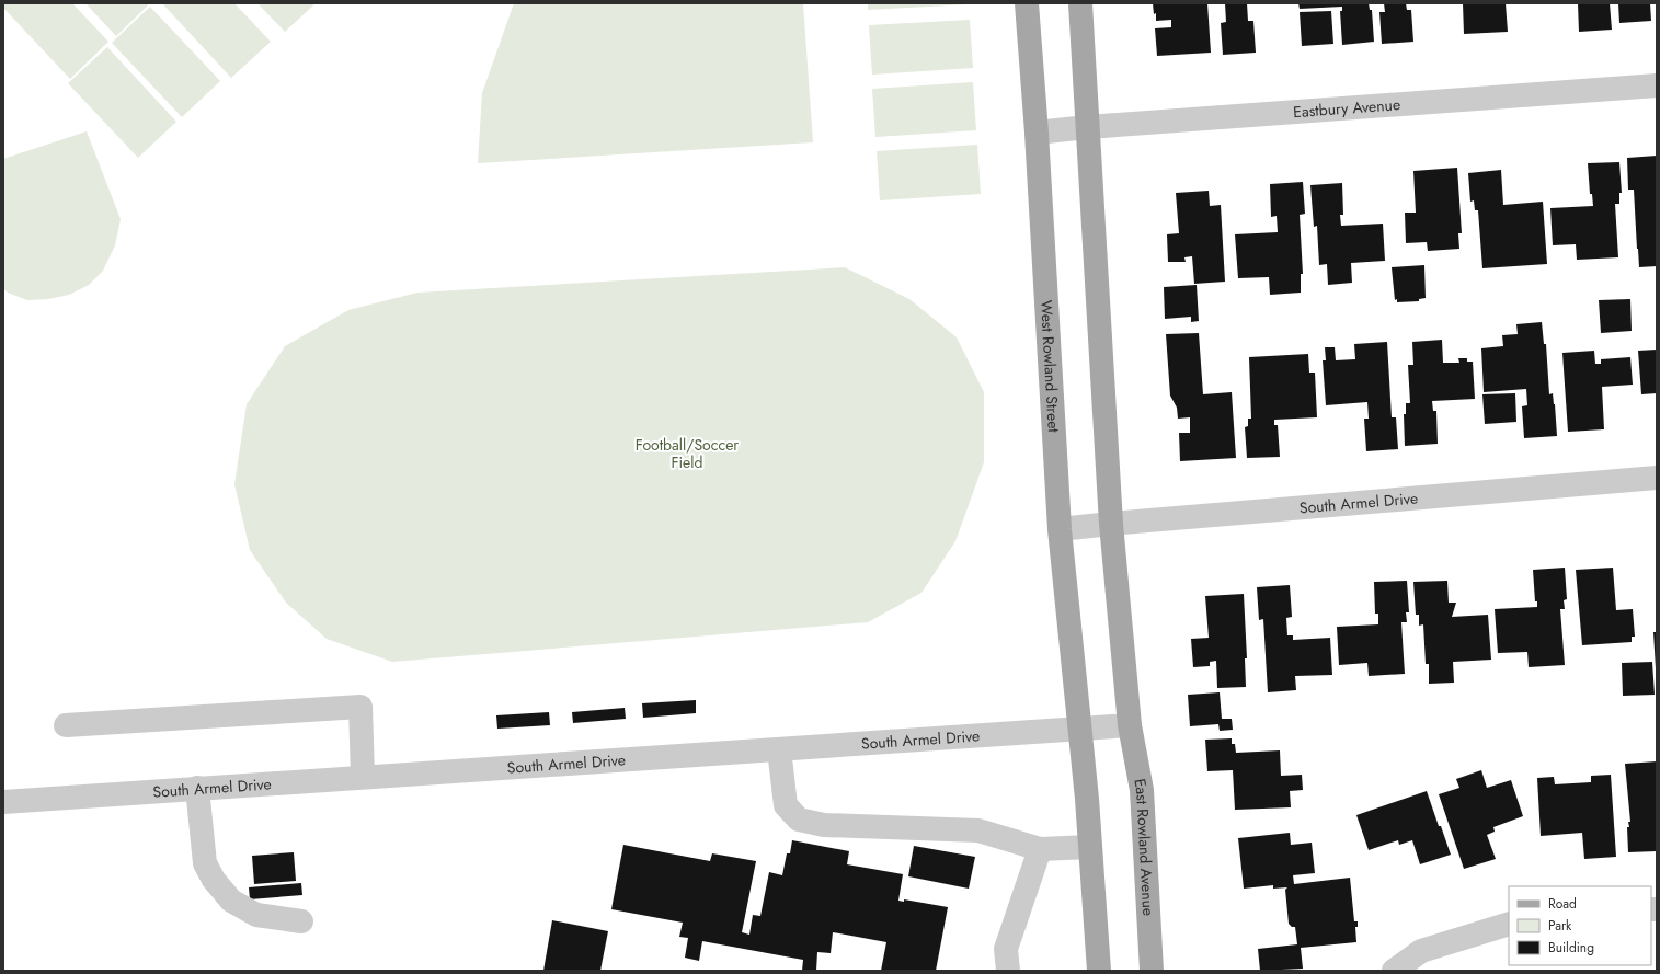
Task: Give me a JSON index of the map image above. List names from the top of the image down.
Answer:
{
  "streets": {
    "main road": ["West Rowland Street", "East Rowland Avenue"],
    "street": ["Eastbury Avenue", "South Armel Drive"]
  },
  "crossings": [
    ["Eastbury Avenue", "West Rowland Street"],
    ["West Rowland Street", "South Armel Drive"],
    ["South Armel Drive", "East Rowland Avenue"]
  ],
  "parks": ["Football/Soccer Field"],
  "legend": ["Road", "Park", "Building"]
}
